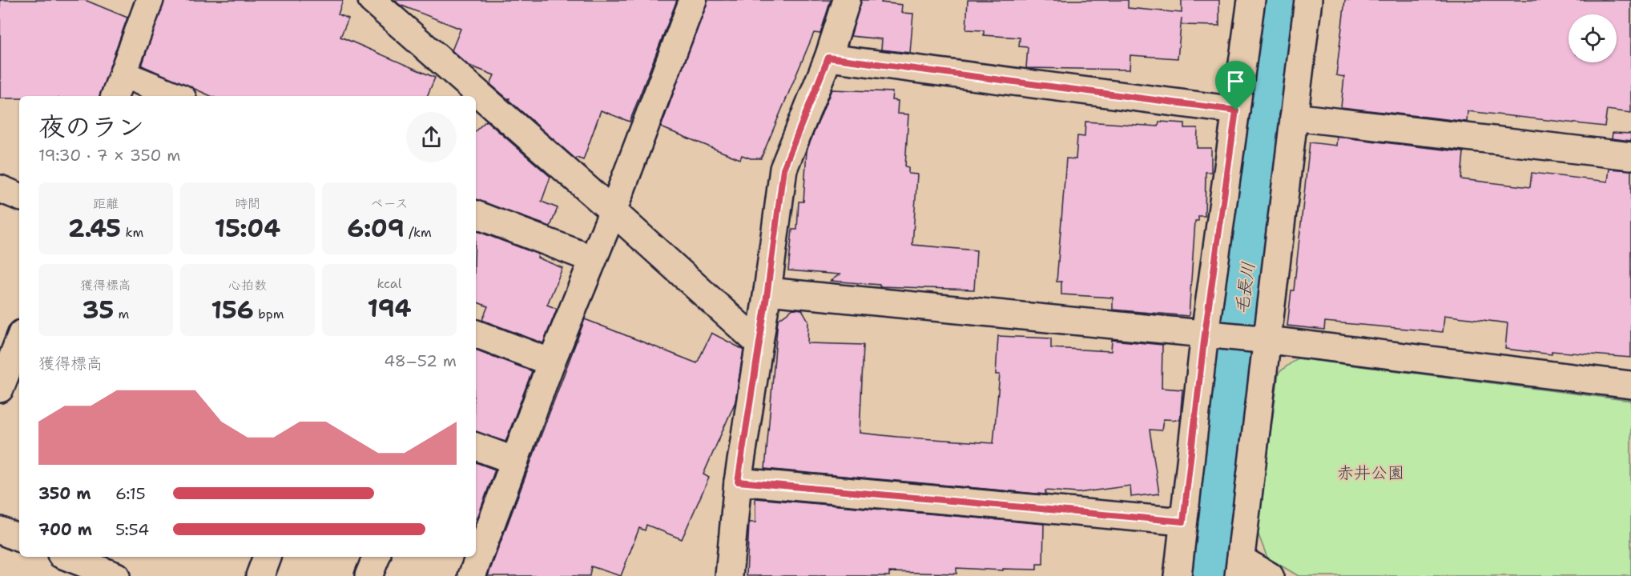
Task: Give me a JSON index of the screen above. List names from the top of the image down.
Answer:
{
  "water": ["毛長川"],
  "parks": ["赤井公園"],
  "page": {
    "heading": ["夜のラン", "19:30 · 7 × 350 m"],
    "stats": [
      ["距離", "2.45 km"],
      ["時間", "15:04"],
      ["ペース", "6:09 /km"],
      ["獲得標高", "35 m"],
      ["心拍数", "156 bpm"],
      ["kcal", "194"]
    ],
    "chart": ["獲得標高", "48–52 m"],
    "list": [
      {
        "name": "350 m",
        "note": "6:15"
      },
      {
        "name": "700 m",
        "note": "5:54"
      }
    ]
  }
}
